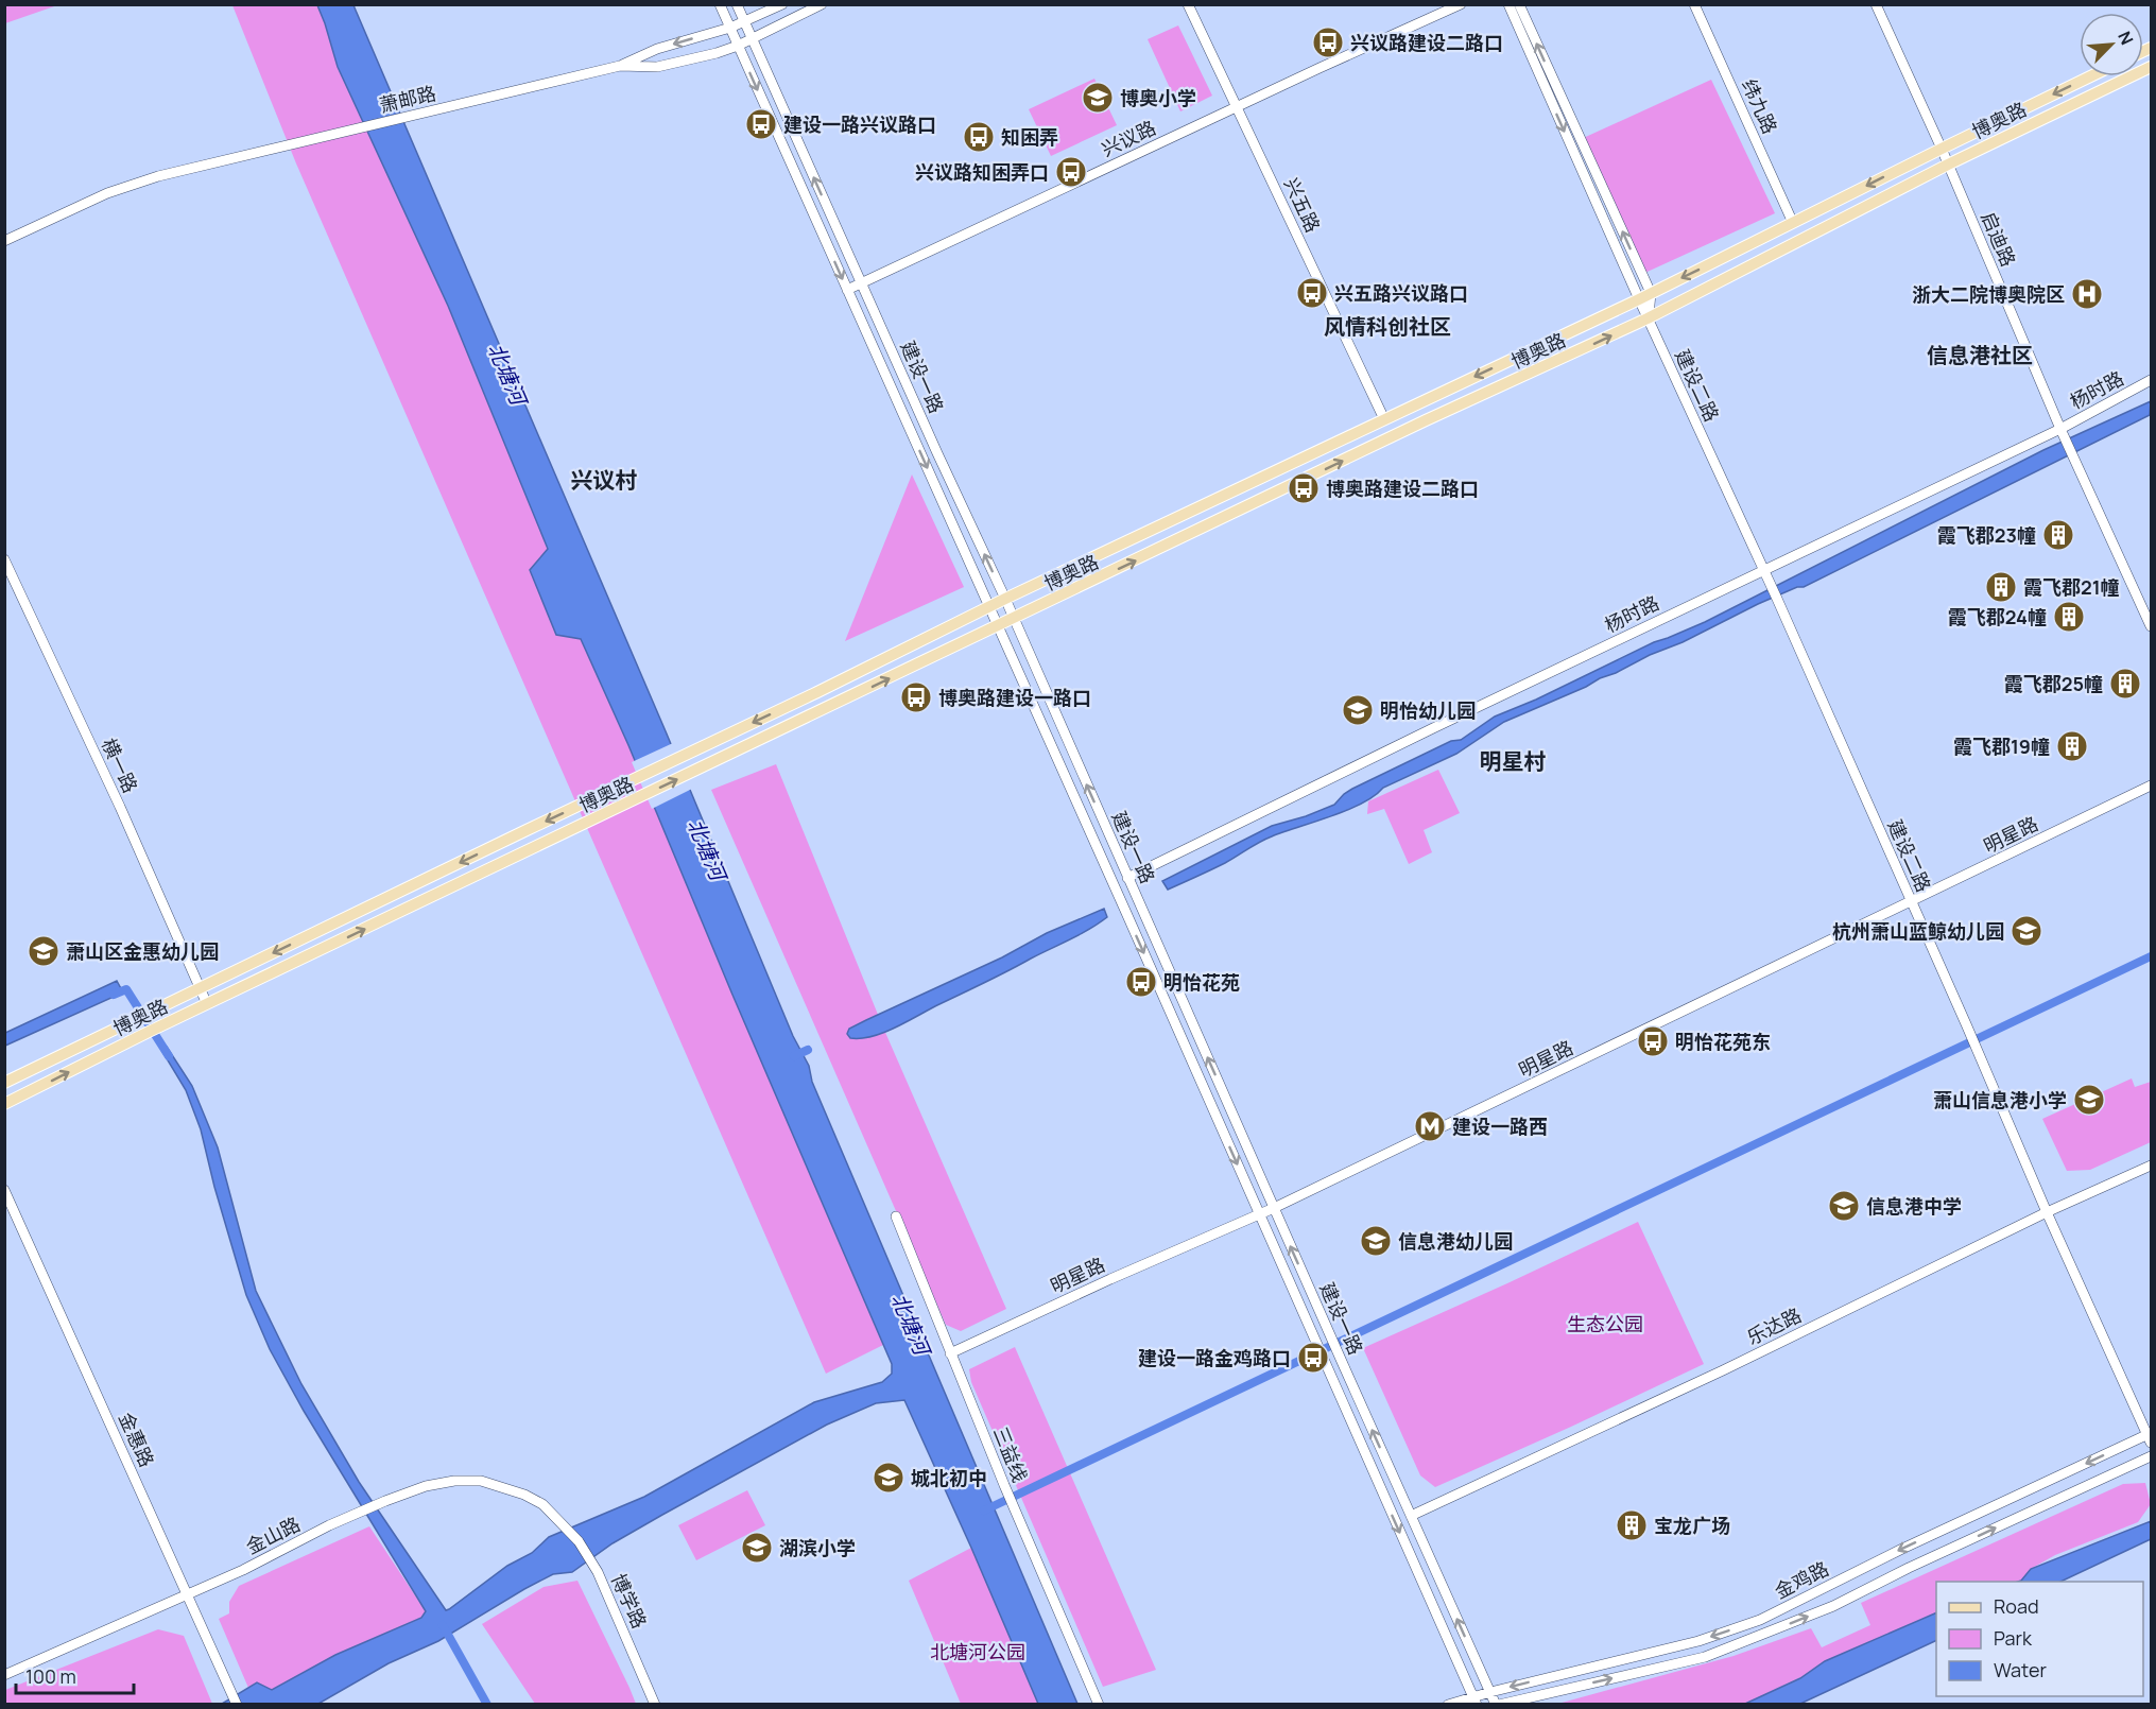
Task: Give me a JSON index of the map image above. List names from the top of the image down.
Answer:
{
  "streets": {
    "main road": [
      "萧邮路",
      "纬九路",
      "博奥路",
      "兴议路",
      "兴五路",
      "启迪路",
      "建设一路",
      "建设二路",
      "杨时路",
      "横一路",
      "明星路",
      "乐达路",
      "金惠路",
      "三益线",
      "金山路",
      "金鸡路",
      "博学路"
    ]
  },
  "crossings": [
    ["萧邮路", "建设一路"],
    ["纬九路", "博奥路"],
    ["博奥路", "兴五路"],
    ["博奥路", "启迪路"],
    ["博奥路", "建设一路"],
    ["博奥路", "建设二路"],
    ["博奥路", "横一路"],
    ["兴议路", "兴五路"],
    ["兴议路", "建设一路"],
    ["启迪路", "杨时路"],
    ["建设一路", "杨时路"],
    ["建设一路", "明星路"],
    ["建设一路", "乐达路"],
    ["建设一路", "金鸡路"],
    ["建设二路", "杨时路"],
    ["建设二路", "明星路"],
    ["建设二路", "乐达路"],
    ["建设二路", "金鸡路"],
    ["明星路", "三益线"],
    ["金惠路", "金山路"],
    ["金山路", "博学路"]
  ],
  "districts": [
    "风情科创社区",
    "信息港社区",
    "兴议村",
    "明星村"
  ],
  "water": ["北塘河"],
  "parks": ["生态公园", "北塘河公园"],
  "places": {
    "bus stop": [
      "兴议路建设二路口",
      "建设一路兴议路口",
      "知困弄",
      "兴议路知困弄口",
      "兴五路兴议路口",
      "博奥路建设二路口",
      "博奥路建设一路口",
      "明怡花苑",
      "明怡花苑东",
      "建设一路金鸡路口"
    ],
    "school or university": [
      "博奥小学",
      "明怡幼儿园",
      "杭州萧山蓝鲸幼儿园",
      "萧山区金惠幼儿园",
      "萧山信息港小学",
      "信息港中学",
      "信息港幼儿园",
      "城北初中",
      "湖滨小学"
    ],
    "hospital": ["浙大二院博奥院区"],
    "building": [
      "霞飞郡23幢",
      "霞飞郡21幢",
      "霞飞郡24幢",
      "霞飞郡25幢",
      "霞飞郡19幢",
      "宝龙广场"
    ],
    "metro station": ["建设一路西"]
  },
  "legend": ["Road", "Park", "Water"],
  "scale_bar": "100 m",
  "north": "top right"
}
